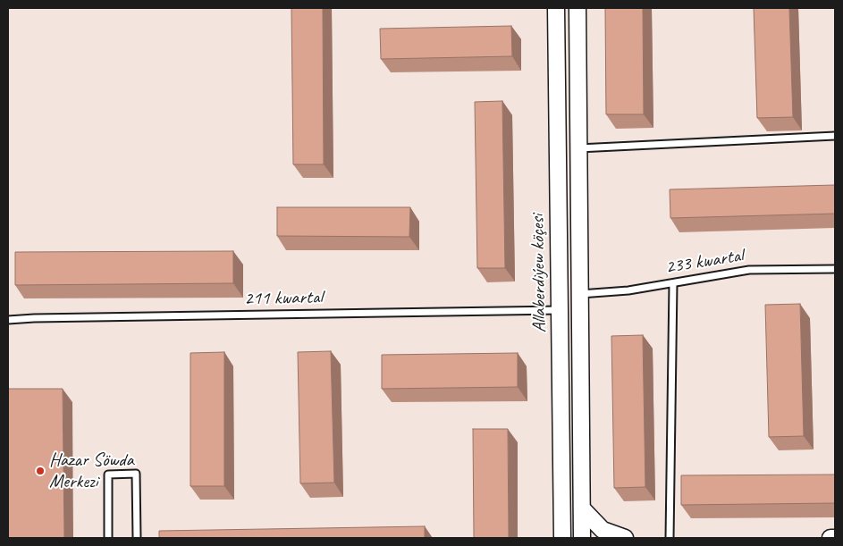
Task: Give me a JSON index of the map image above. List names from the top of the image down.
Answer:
{
  "streets": {
    "street": ["Allaberdiýew köçesi"],
    "lane": ["233 kwartal", "211 kwartal"]
  },
  "crossings": [
    ["Allaberdiýew köçesi", "211 kwartal"]
  ],
  "places": ["Hazar Söwda Merkezi"]
}
